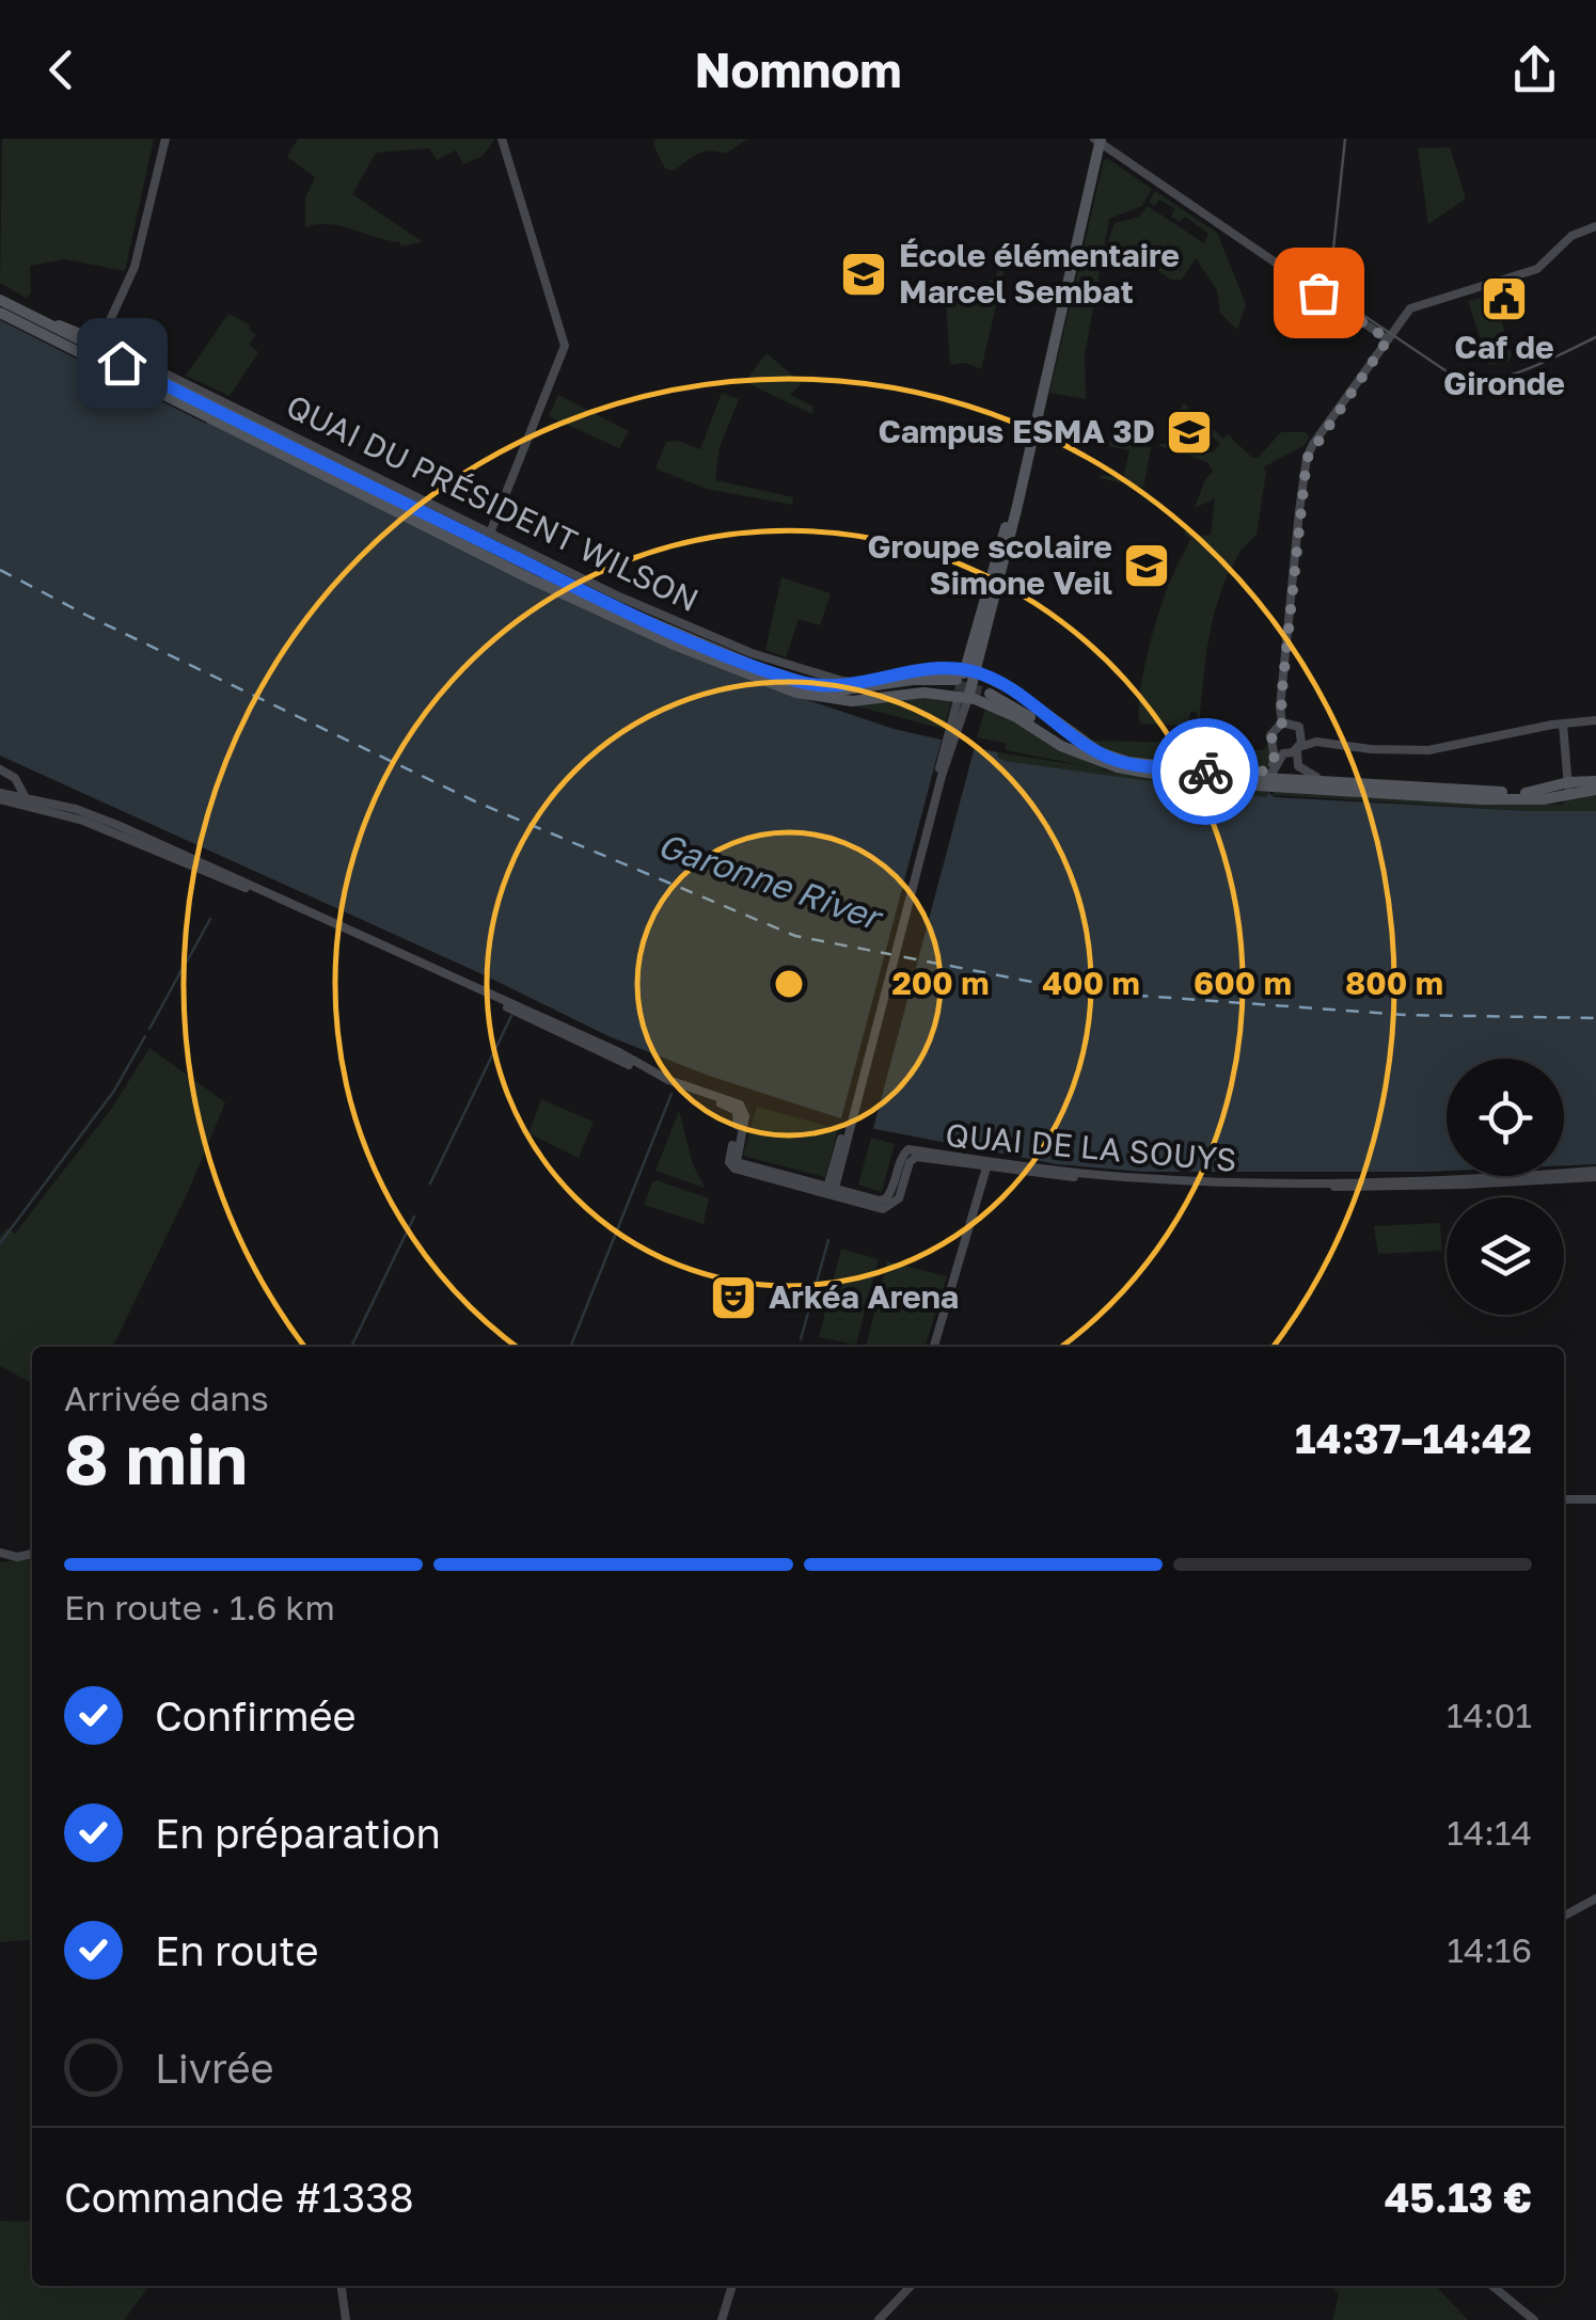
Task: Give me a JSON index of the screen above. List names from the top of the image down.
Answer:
{
  "streets": {
    "main road": ["QUAI DU PRÉSIDENT WILSON", "QUAI DE LA SOUYS"]
  },
  "water": ["Garonne River"],
  "places": {
    "school or university": ["École élémentaire Marcel Sembat", "Campus ESMA 3D", "Groupe scolaire Simone Veil"],
    "public building": ["Caf de Gironde"],
    "theatre": ["Arkéa Arena"]
  },
  "page": {
    "header": "Nomnom",
    "heading": ["8 min", "Arrivée dans", "14:37–14:42"],
    "panel": ["Commande #1338", "45.13 €"],
    "bar": "En route · 1.6 km",
    "list": [
      ["Confirmée", "14:01"],
      ["En préparation", "14:14"],
      ["En route", "14:16"],
      "Livrée"
    ]
  },
  "rings": [
    "200 m",
    "400 m",
    "600 m",
    "800 m"
  ]
}
